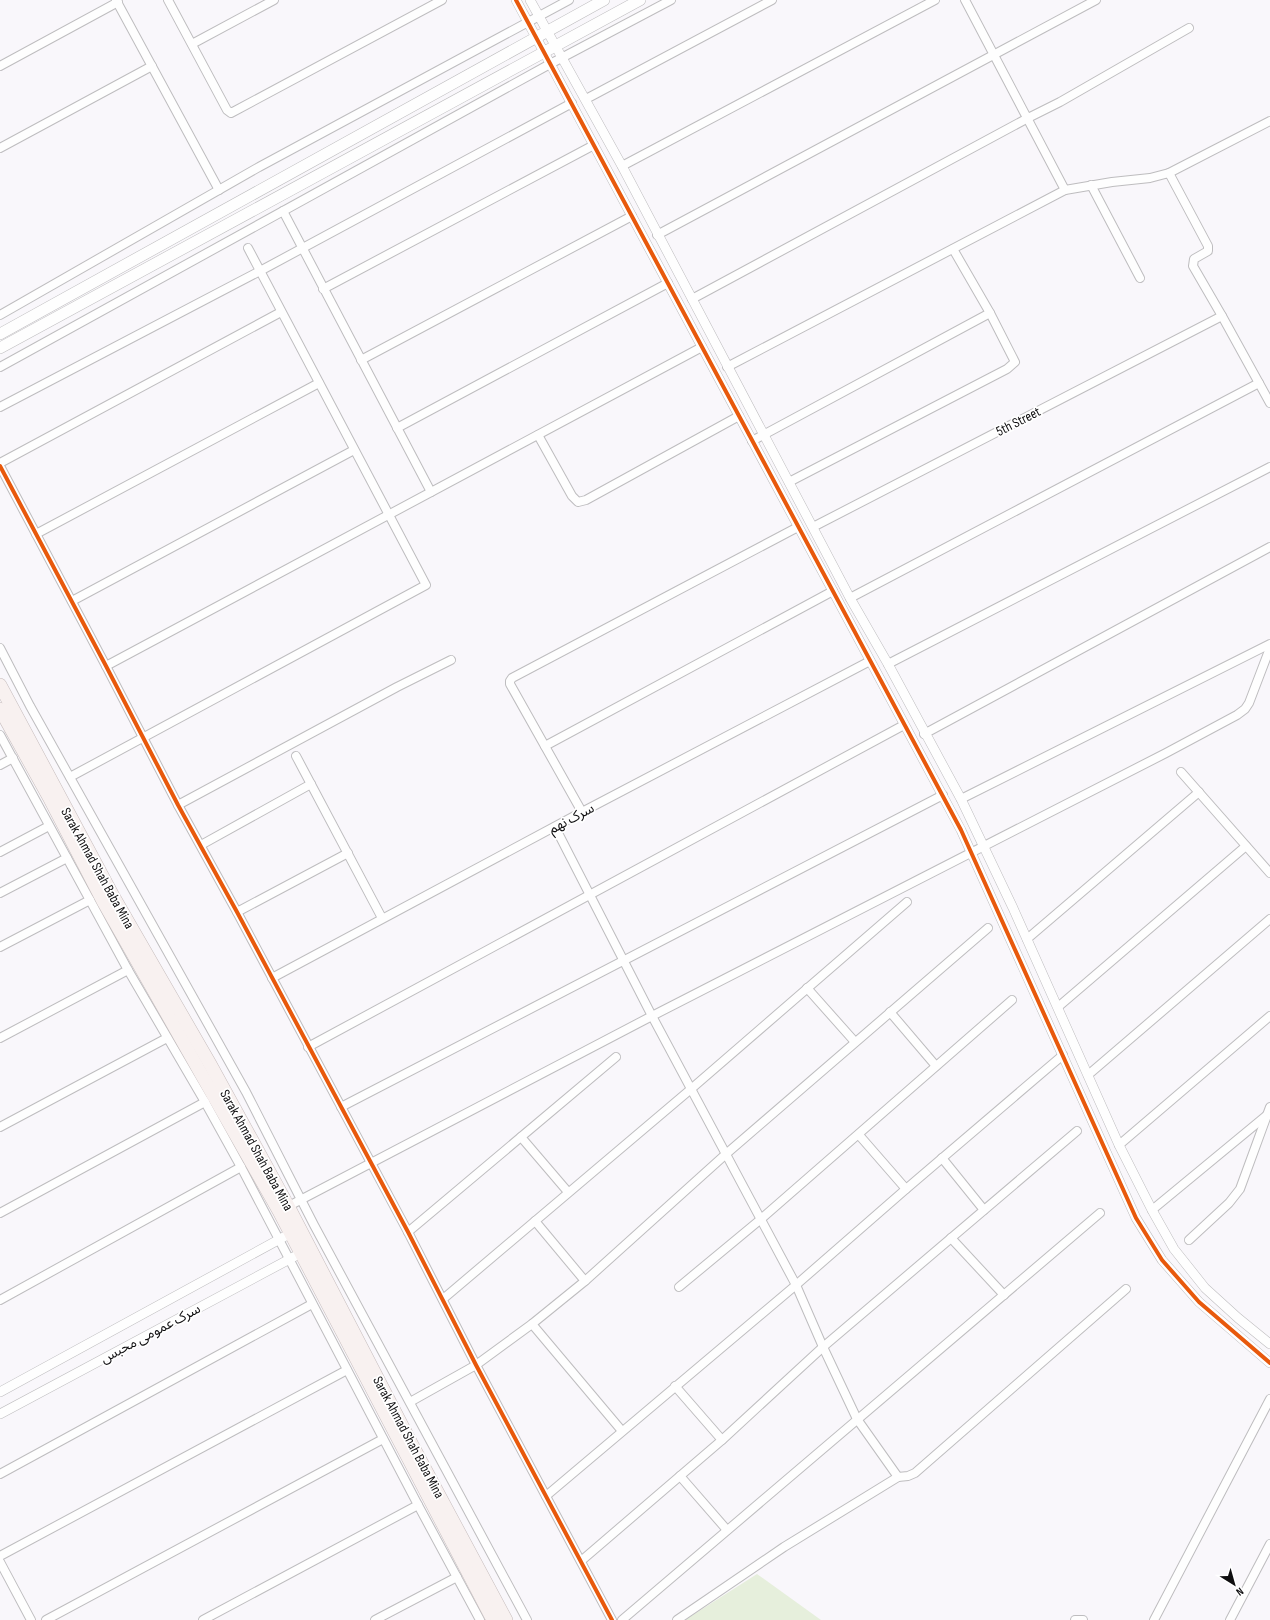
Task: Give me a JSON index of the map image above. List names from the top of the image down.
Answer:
{
  "streets": {
    "highway": ["Sarak Ahmad Shah Baba Mina"],
    "street": ["5th Street", "سرک نهم", "سرک عمومی محبس"]
  },
  "north": "bottom right"
}
